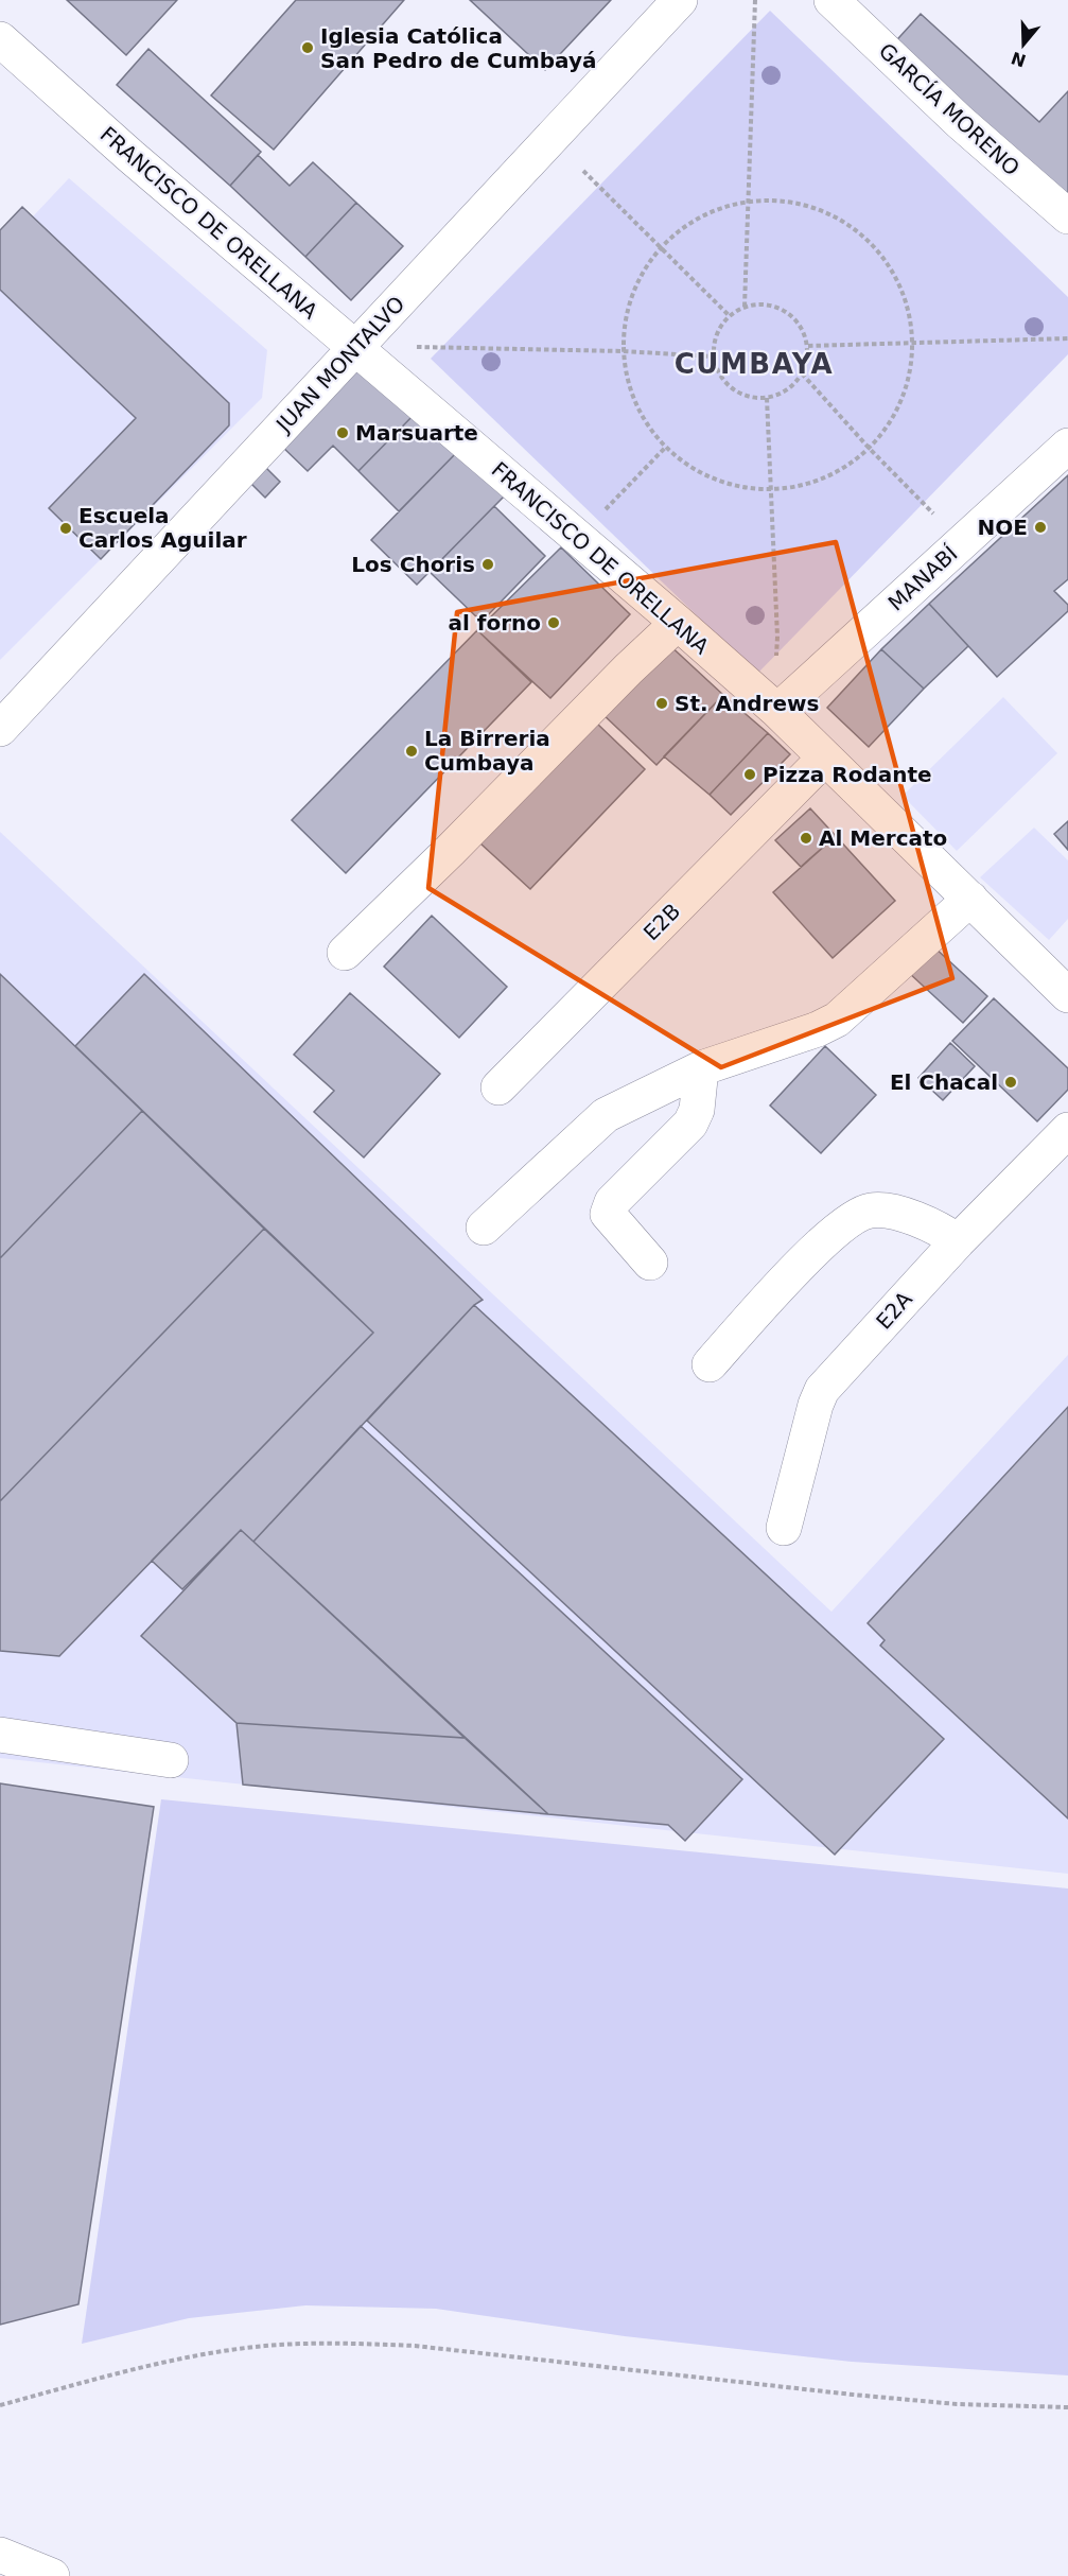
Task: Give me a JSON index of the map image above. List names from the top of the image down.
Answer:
{
  "streets": {
    "street": [
      "GARCÍA MORENO",
      "FRANCISCO DE ORELLANA",
      "JUAN MONTALVO",
      "MANABÍ",
      "E2B",
      "E2A"
    ]
  },
  "crossings": [
    ["FRANCISCO DE ORELLANA", "JUAN MONTALVO"],
    ["FRANCISCO DE ORELLANA", "MANABÍ"],
    ["FRANCISCO DE ORELLANA", "E2B"]
  ],
  "districts": ["CUMBAYA"],
  "places": [
    "Iglesia Católica San Pedro de Cumbayá",
    "Marsuarte",
    "NOE",
    "Escuela Carlos Aguilar",
    "Los Choris",
    "al forno",
    "St. Andrews",
    "La Birreria Cumbaya",
    "Pizza Rodante",
    "Al Mercato",
    "El Chacal"
  ],
  "north": "bottom"
}
